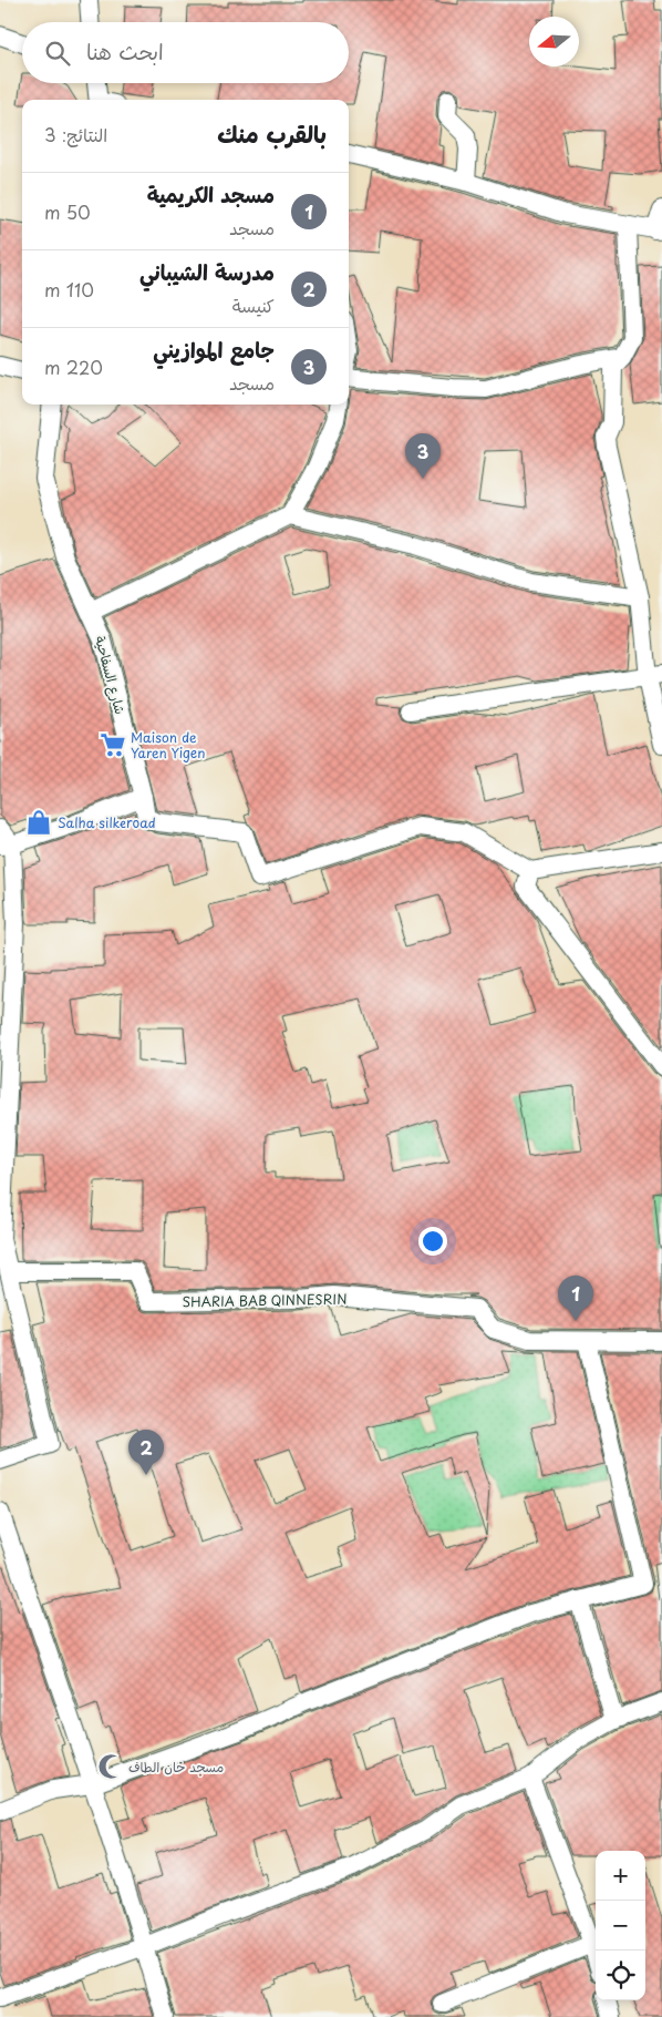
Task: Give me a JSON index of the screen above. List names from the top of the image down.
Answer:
{
  "streets": {
    "street": ["شارع السفاحية", "SHARIA BAB QINNESRIN"]
  },
  "places": {
    "supermarket": ["Maison de Yaren Yigen"],
    "shop": ["Salha silkeroad"],
    "mosque": ["مسجد خان الطاف"]
  },
  "north": "left",
  "page": {
    "search": "ابحث هنا",
    "heading": ["بالقرب منك", "النتائج: 3"],
    "list": [
      {
        "mark": "1",
        "name": "مسجد الكريمية",
        "note": "مسجد",
        "value": "50 m"
      },
      {
        "mark": "2",
        "name": "مدرسة الشيباني",
        "note": "كنيسة",
        "value": "110 m"
      },
      {
        "mark": "3",
        "name": "جامع الموازيني",
        "note": "مسجد",
        "value": "220 m"
      }
    ],
    "pins": ["3", "1", "2"],
    "map_buttons": ["+", "−"]
  }
}
